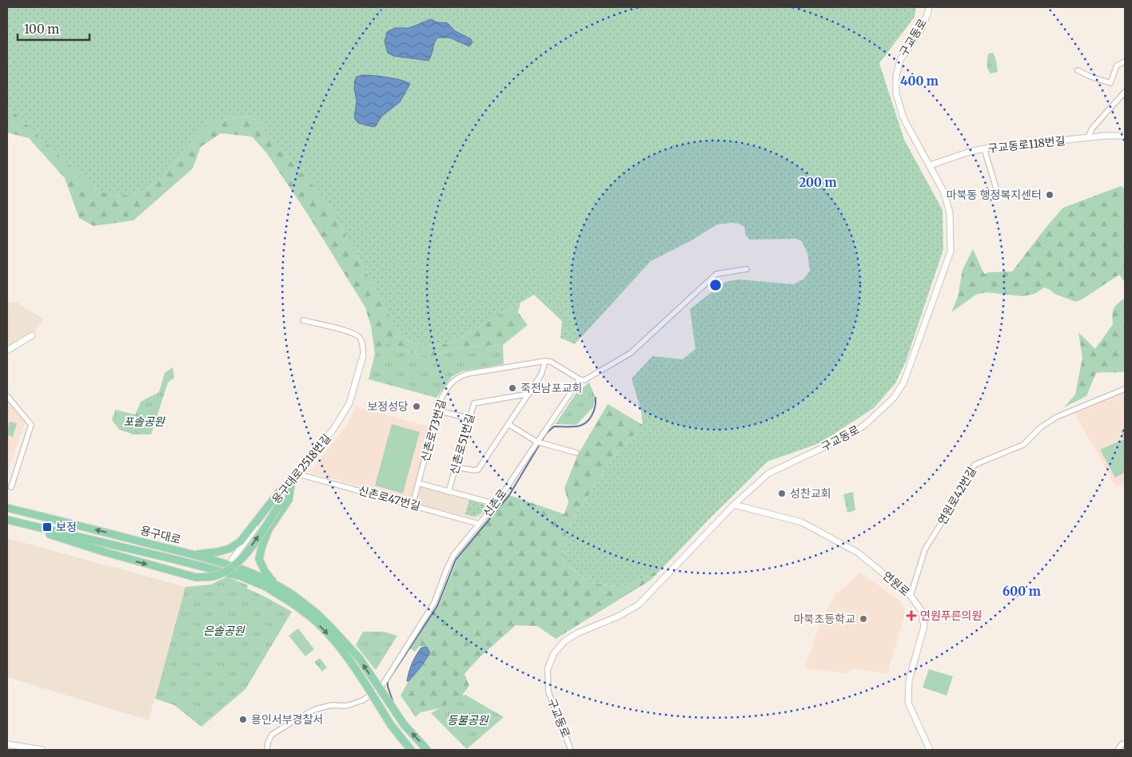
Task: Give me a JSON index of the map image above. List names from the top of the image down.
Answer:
{
  "streets": {
    "main road": ["용구대로"],
    "street": [
      "구교동로",
      "구교동로118번길",
      "신촌로73번길",
      "신촌로51번길",
      "용구대로2518번길",
      "연원로42번길",
      "신촌로47번길",
      "신촌로",
      "연원로"
    ]
  },
  "crossings": [
    ["구교동로", "구교동로118번길"],
    ["구교동로", "연원로"],
    ["신촌로73번길", "신촌로47번길"],
    ["용구대로2518번길", "신촌로47번길"],
    ["용구대로2518번길", "용구대로"],
    ["연원로42번길", "연원로"],
    ["신촌로47번길", "신촌로"]
  ],
  "parks": ["포솔공원", "은솔공원", "등불공원"],
  "places": {
    "other": [
      "마북동 행정복지센터",
      "죽전남포교회",
      "보정성당",
      "성찬교회",
      "마북초등학교",
      "용인서부경찰서"
    ],
    "transit": ["보정"],
    "health": ["연원푸른의원"]
  },
  "scale_bar": "100 m",
  "rings": ["400 m", "200 m", "600 m"]
}
